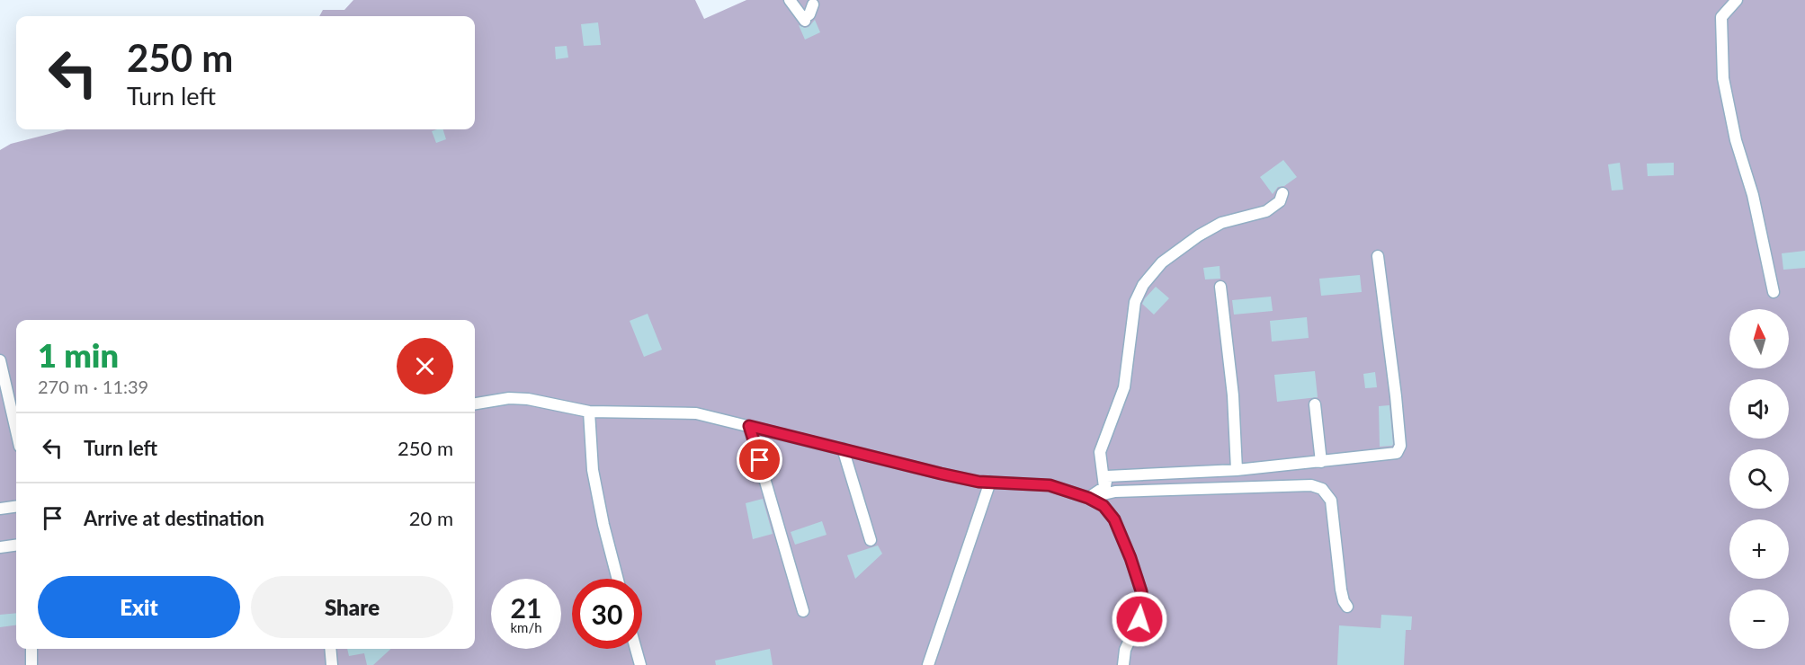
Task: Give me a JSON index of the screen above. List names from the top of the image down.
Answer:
{
  "north": "top",
  "page": {
    "turn": ["250 m", "Turn left"],
    "map_buttons": ["+", "−"],
    "heading": ["1 min", "270 m · 11:39"],
    "list": [
      {
        "name": "Turn left",
        "value": "250 m"
      },
      {
        "name": "Arrive at destination",
        "value": "20 m"
      }
    ],
    "buttons": ["Exit", "Share"],
    "speed": "21 km/h",
    "limit": "30"
  }
}
